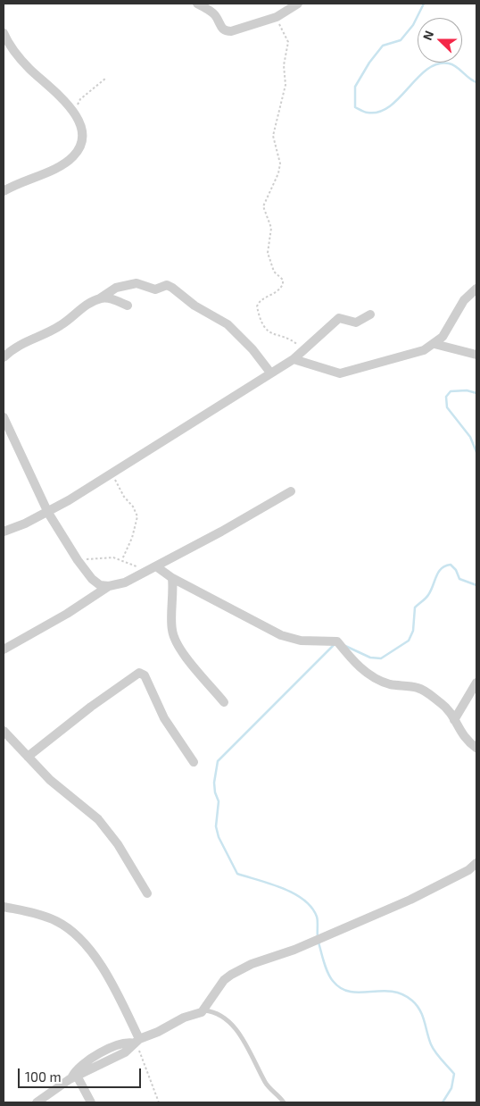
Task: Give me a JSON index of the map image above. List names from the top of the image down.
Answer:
{
  "scale_bar": "100 m",
  "north": "left"
}
